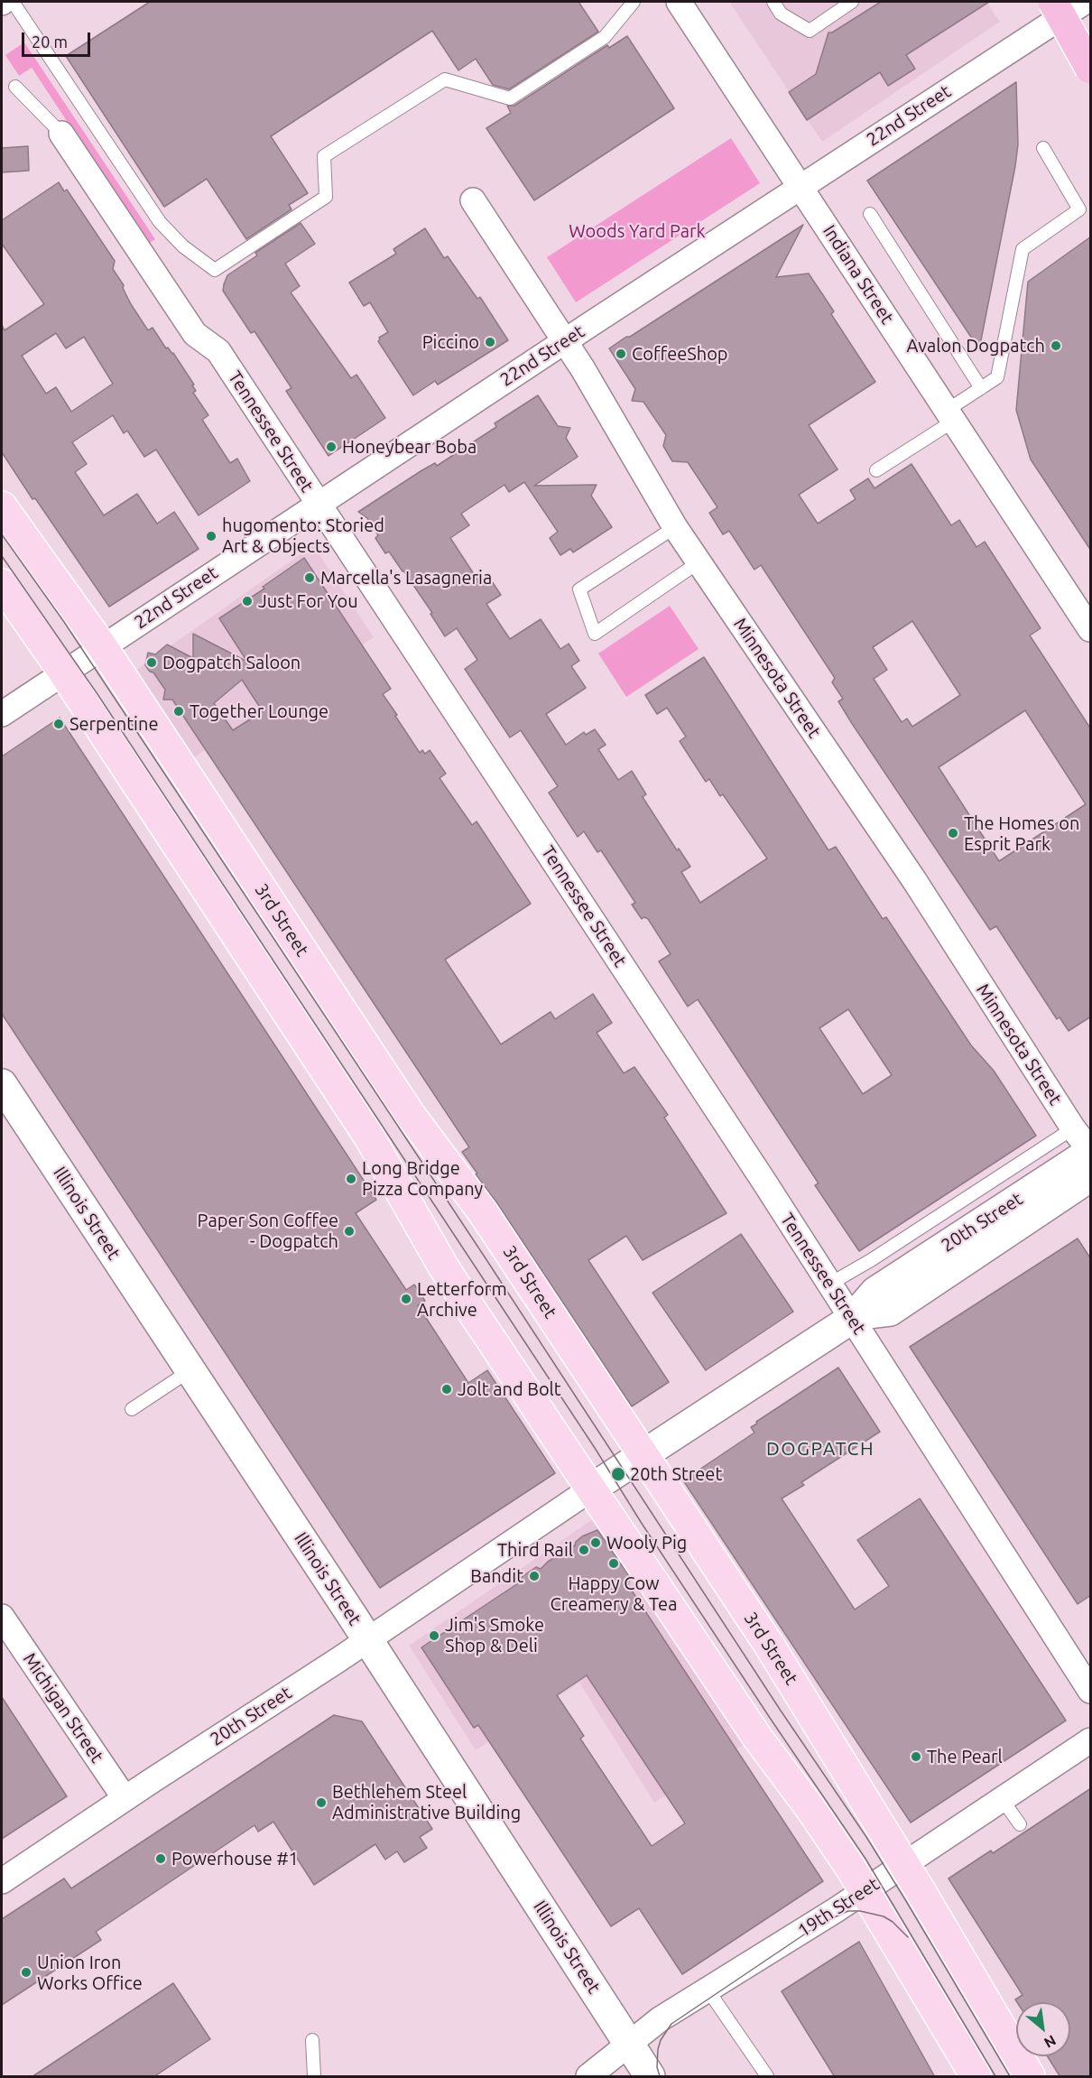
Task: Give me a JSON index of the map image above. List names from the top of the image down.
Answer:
{
  "streets": {
    "main road": ["3rd Street"],
    "street": [
      "22nd Street",
      "Indiana Street",
      "Tennessee Street",
      "Minnesota Street",
      "Illinois Street",
      "20th Street",
      "Michigan Street",
      "19th Street"
    ]
  },
  "crossings": [
    ["22nd Street", "Indiana Street"],
    ["22nd Street", "Tennessee Street"],
    ["22nd Street", "Minnesota Street"],
    ["22nd Street", "3rd Street"],
    ["Tennessee Street", "20th Street"],
    ["Minnesota Street", "20th Street"],
    ["3rd Street", "20th Street"],
    ["3rd Street", "19th Street"],
    ["Illinois Street", "20th Street"],
    ["Illinois Street", "19th Street"],
    ["20th Street", "Michigan Street"]
  ],
  "districts": ["DOGPATCH"],
  "parks": ["Woods Yard Park"],
  "places": [
    "Piccino",
    "Avalon Dogpatch",
    "CoffeeShop",
    "Honeybear Boba",
    "hugomento: Storied Art & Objects",
    "Marcella's Lasagneria",
    "Just For You",
    "Dogpatch Saloon",
    "Together Lounge",
    "Serpentine",
    "The Homes on Esprit Park",
    "Long Bridge Pizza Company",
    "Paper Son Coffee - Dogpatch",
    "Letterform Archive",
    "Jolt and Bolt",
    "20th Street",
    "Wooly Pig",
    "Third Rail",
    "Happy Cow Creamery & Tea",
    "Bandit",
    "Jim's Smoke Shop & Deli",
    "The Pearl",
    "Bethlehem Steel Administrative Building",
    "Powerhouse #1",
    "Union Iron Works Office"
  ],
  "scale_bar": "20 m",
  "north": "bottom right"
}
